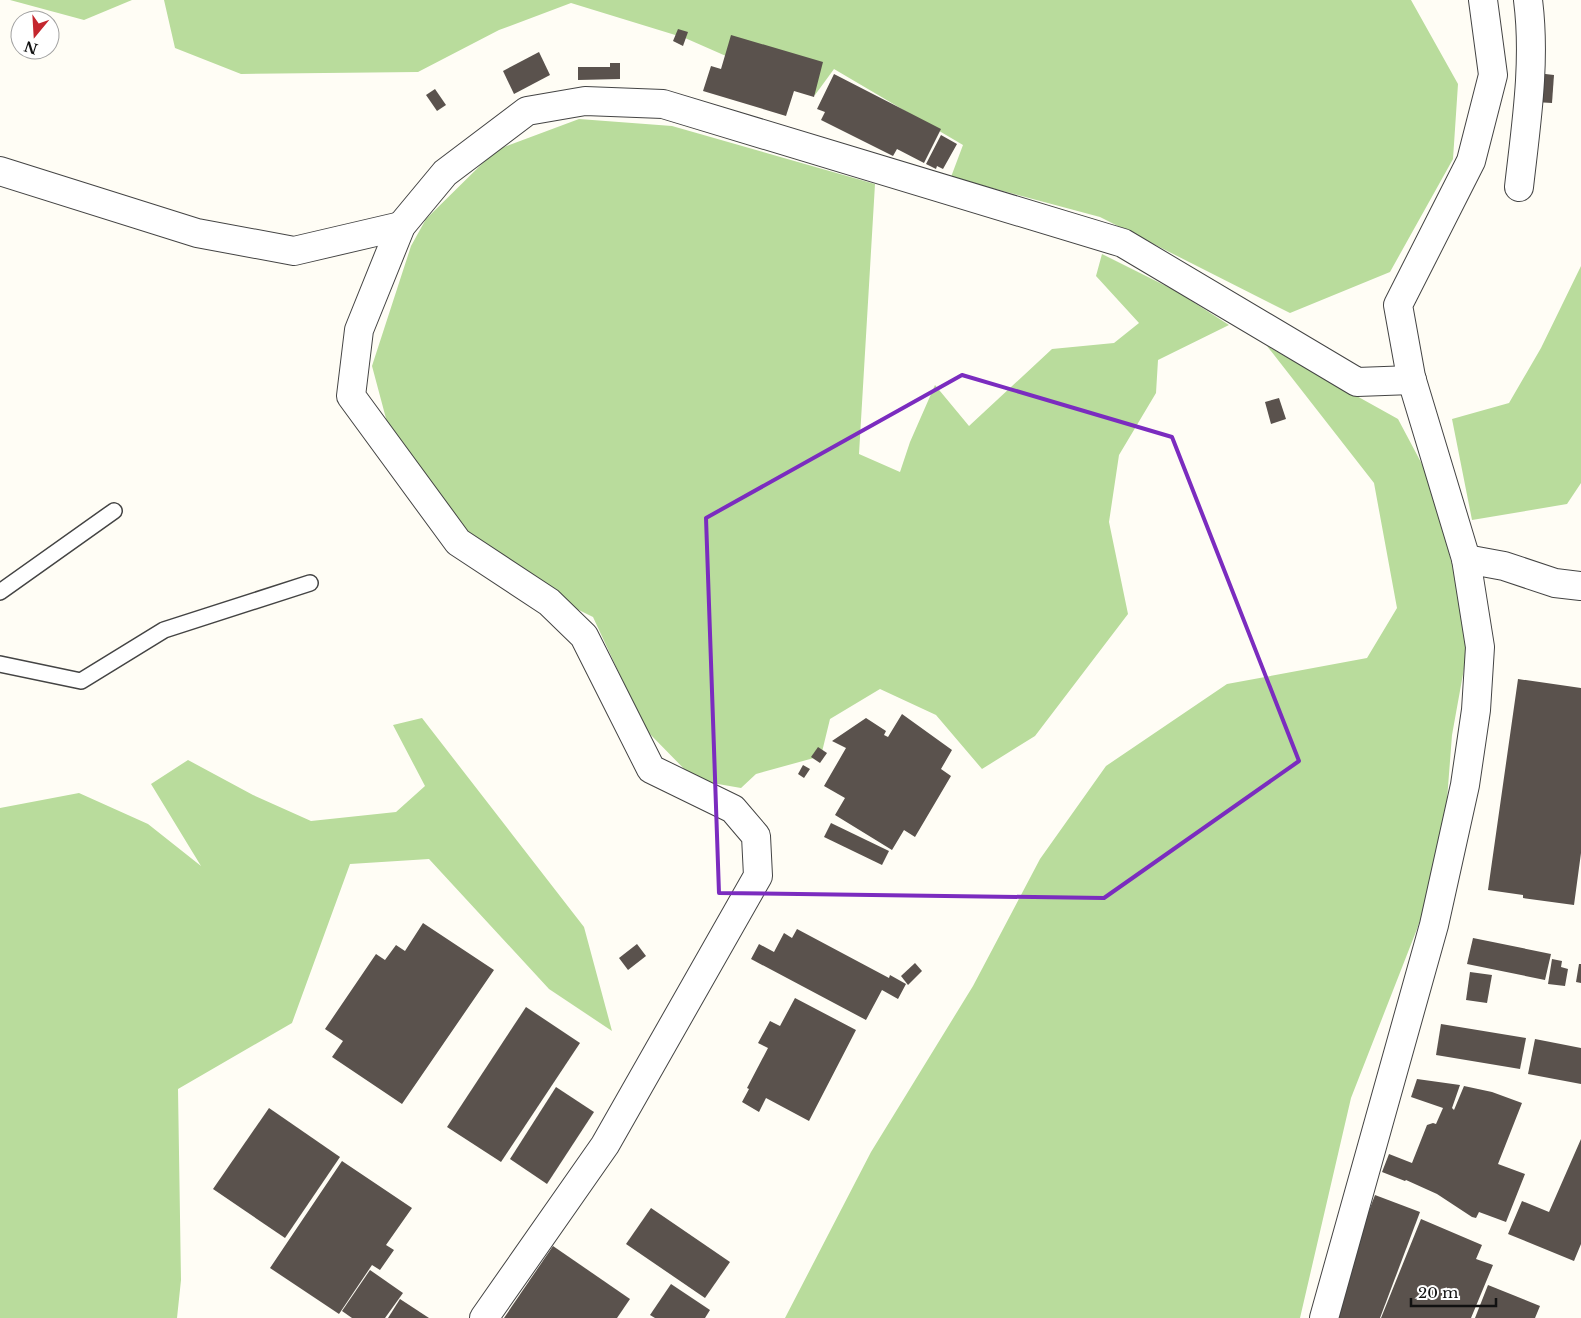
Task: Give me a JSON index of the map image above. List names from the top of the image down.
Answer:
{
  "scale_bar": "20 m",
  "north": "bottom"
}
